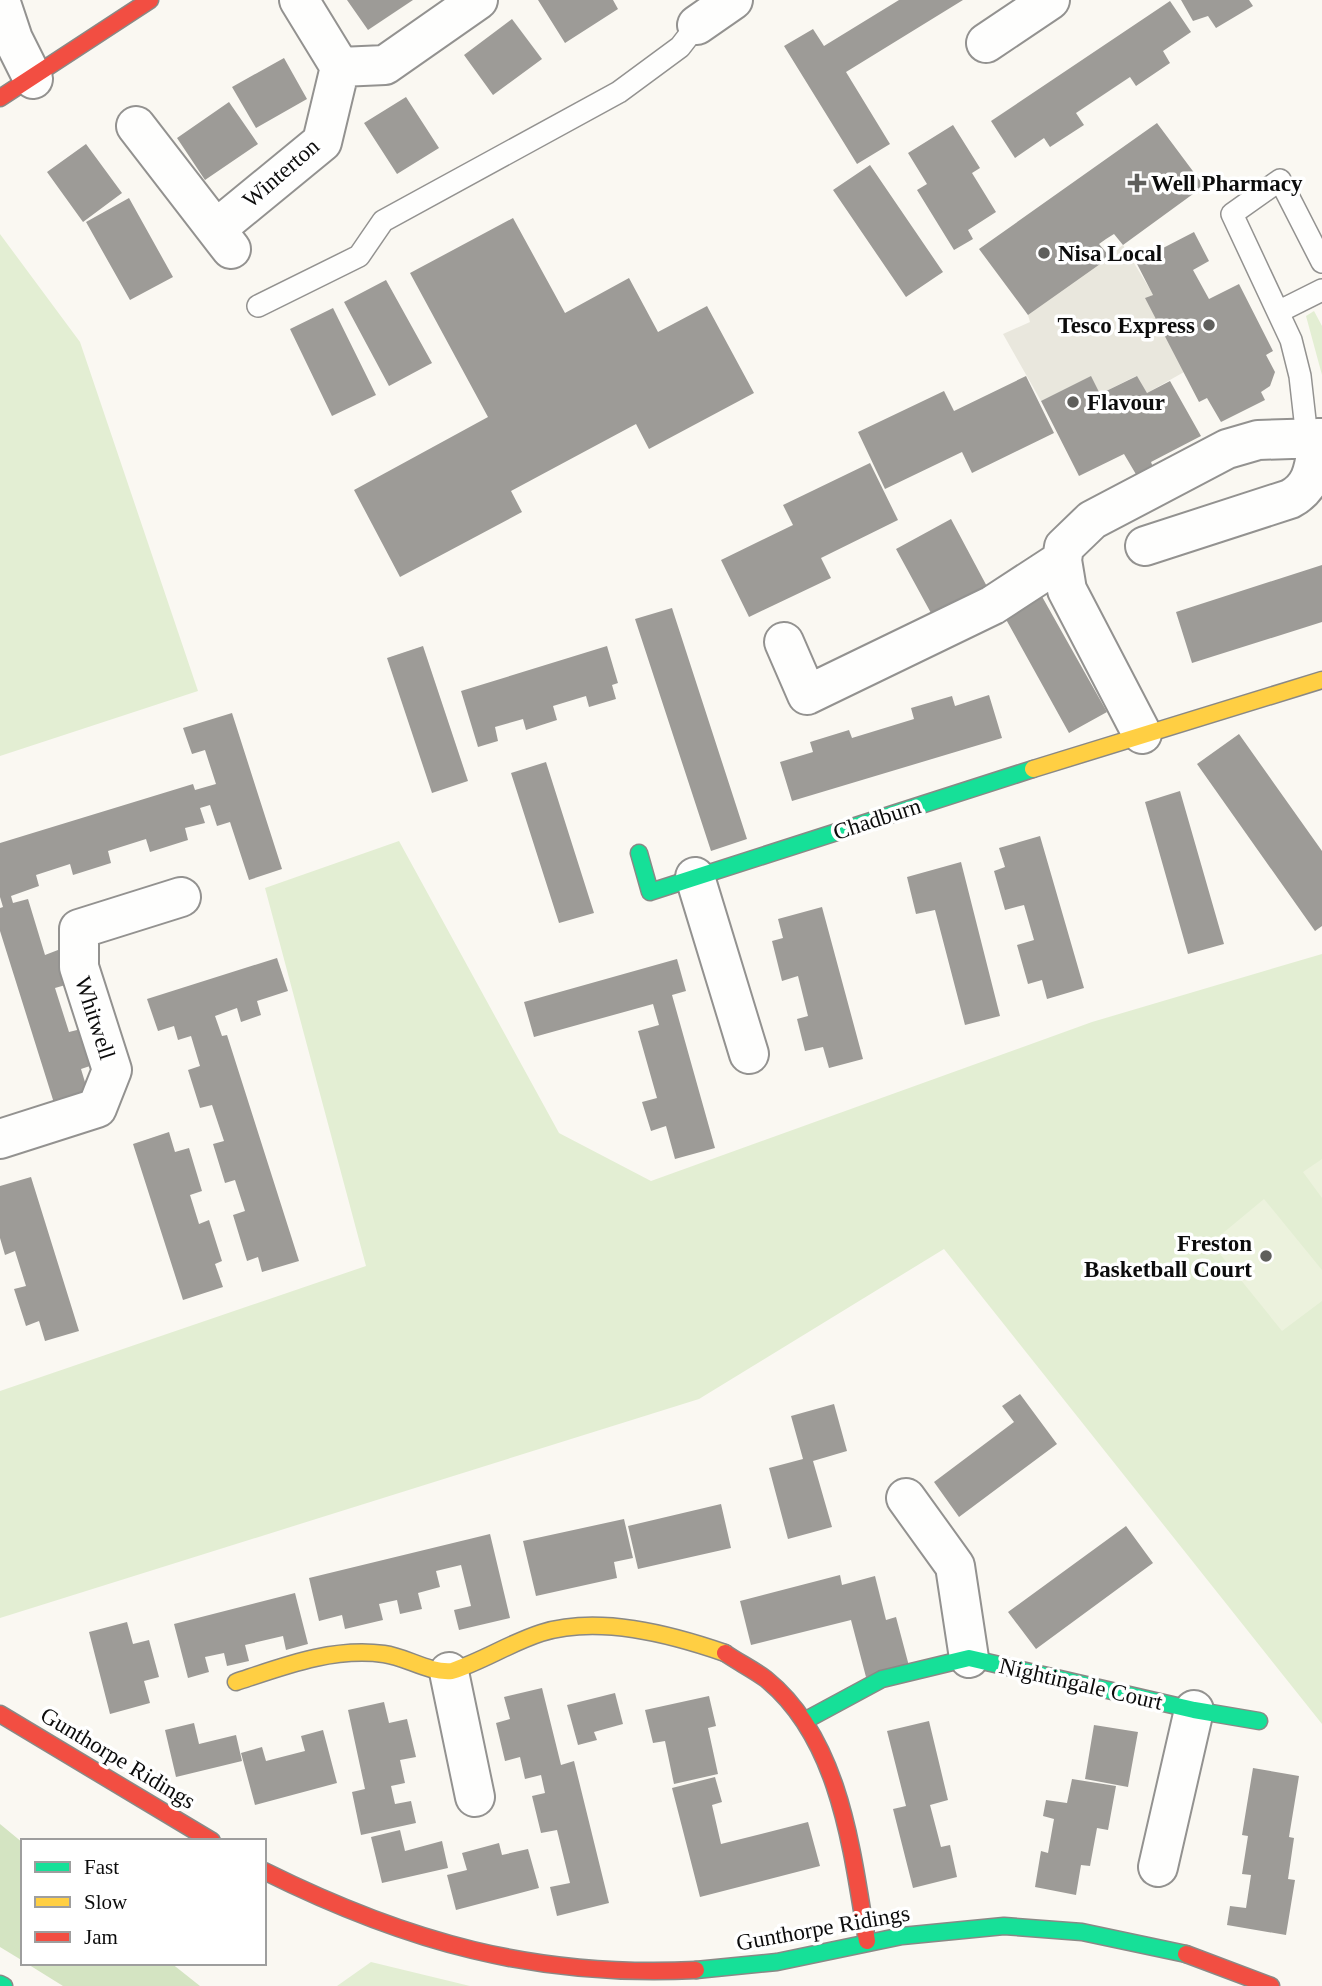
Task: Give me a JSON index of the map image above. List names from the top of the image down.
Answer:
{
  "streets": {
    "street": [
      "Winterton",
      "Chadburn",
      "Whitwell",
      "Nightingale Court",
      "Gunthorpe Ridings"
    ]
  },
  "places": {
    "health": ["Well Pharmacy"],
    "other": [
      "Nisa Local",
      "Tesco Express",
      "Flavour",
      "Freston Basketball Court"
    ]
  },
  "legend": ["Fast", "Slow", "Jam"]
}
